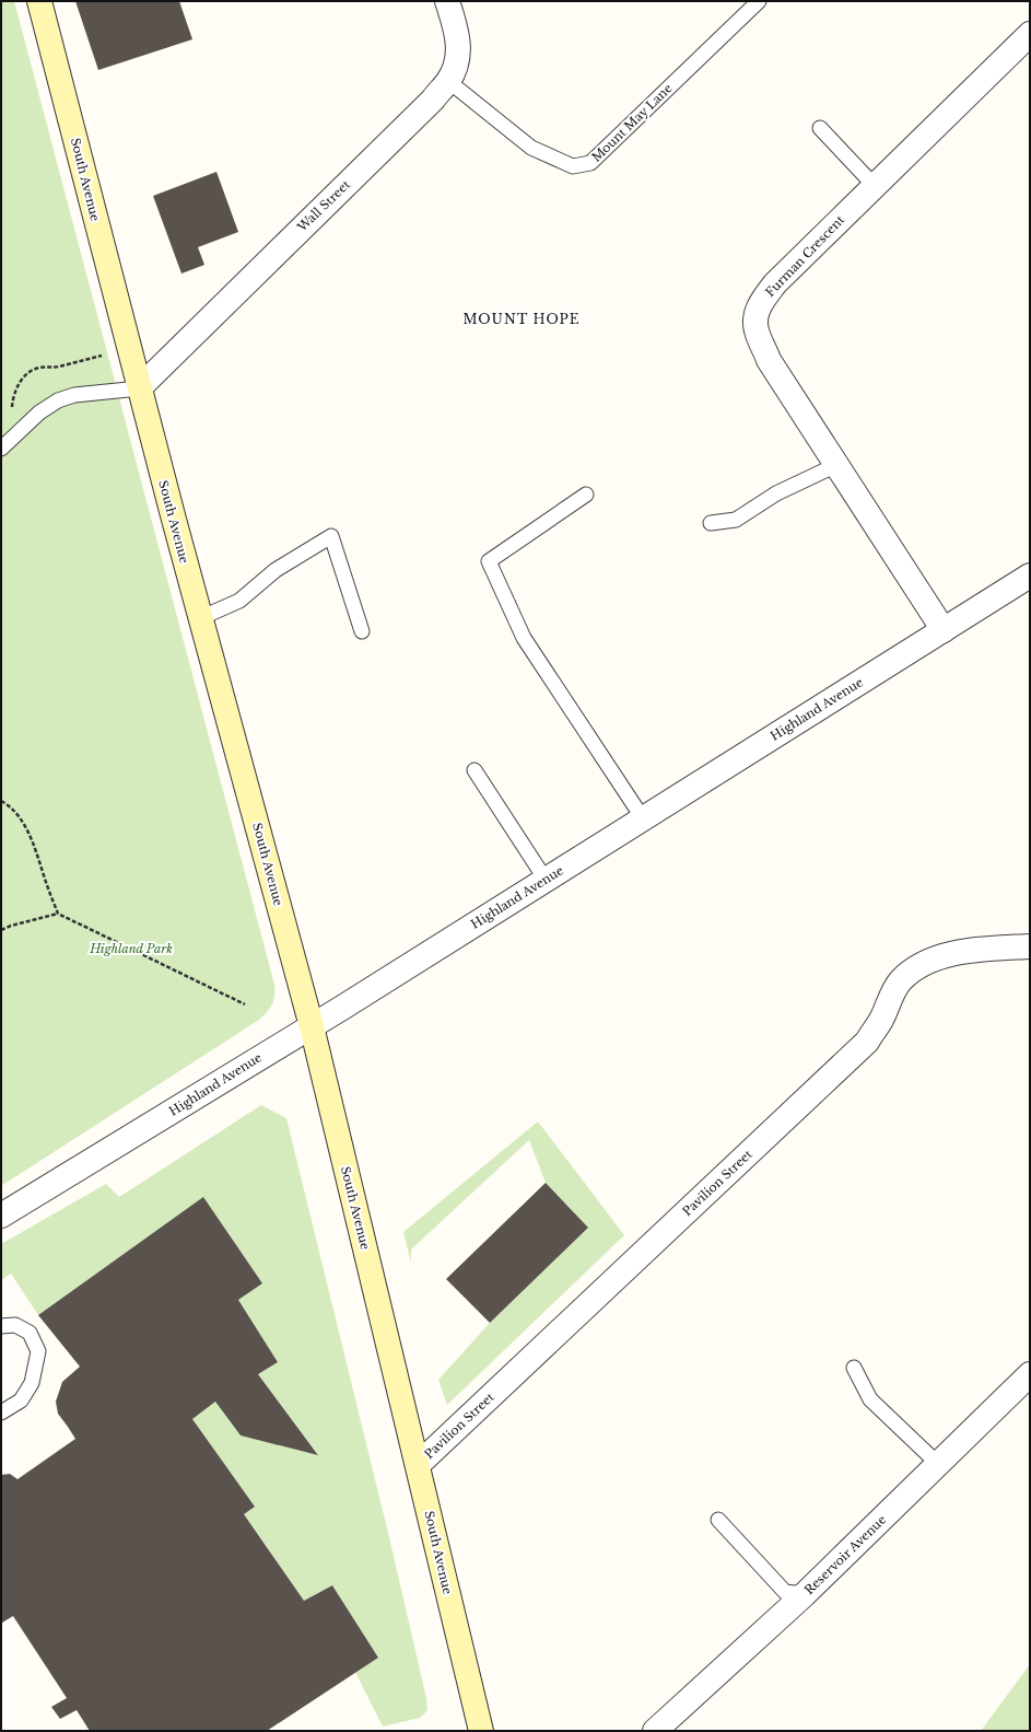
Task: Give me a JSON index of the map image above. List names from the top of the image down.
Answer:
{
  "streets": {
    "main road": ["South Avenue"],
    "street": [
      "Wall Street",
      "Furman Crescent",
      "Highland Avenue",
      "Pavilion Street",
      "Reservoir Avenue"
    ],
    "lane": ["Mount May Lane"]
  },
  "crossings": [
    ["Mount May Lane", "Wall Street"],
    ["South Avenue", "Wall Street"],
    ["South Avenue", "Highland Avenue"],
    ["South Avenue", "Pavilion Street"],
    ["Furman Crescent", "Highland Avenue"]
  ],
  "districts": ["MOUNT HOPE"],
  "parks": ["Highland Park"]
}
